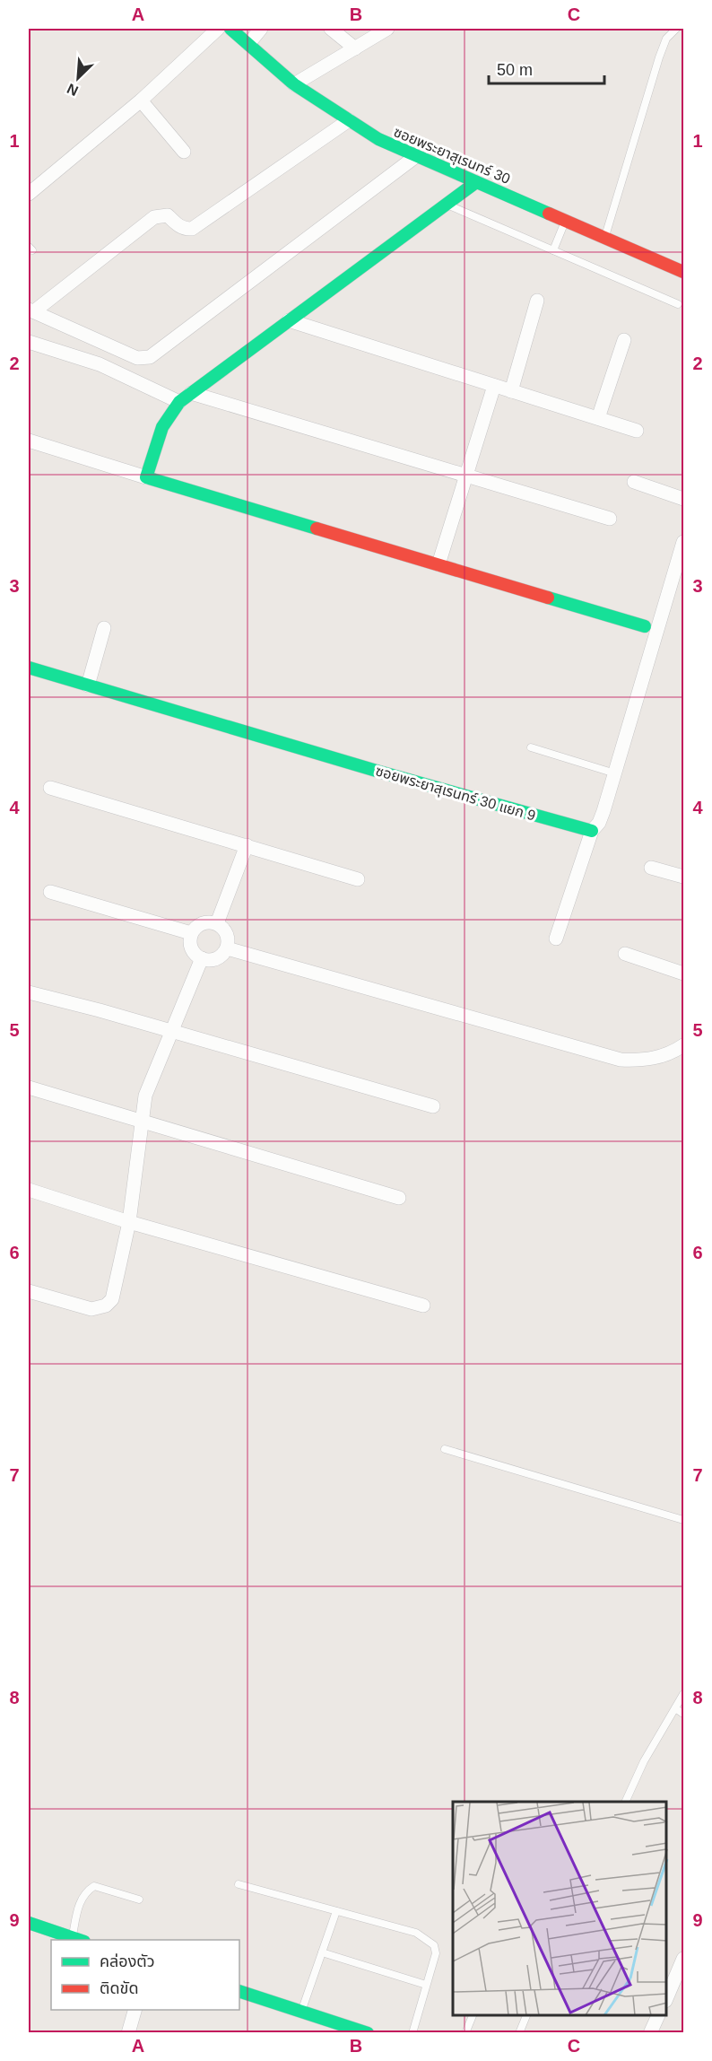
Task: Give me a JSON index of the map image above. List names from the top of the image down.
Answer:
{
  "streets": {
    "street": ["ซอยพระยาสุเรนทร์ 30", "ซอยพระยาสุเรนทร์ 30 แยก 9"]
  },
  "legend": ["คล่องตัว", "ติดขัด"],
  "scale_bar": "50 m",
  "north": "bottom left",
  "grid": {
    "columns": ["A", "B", "C"],
    "rows": [
      "1",
      "2",
      "3",
      "4",
      "5",
      "6",
      "7",
      "8",
      "9"
    ]
  }
}
